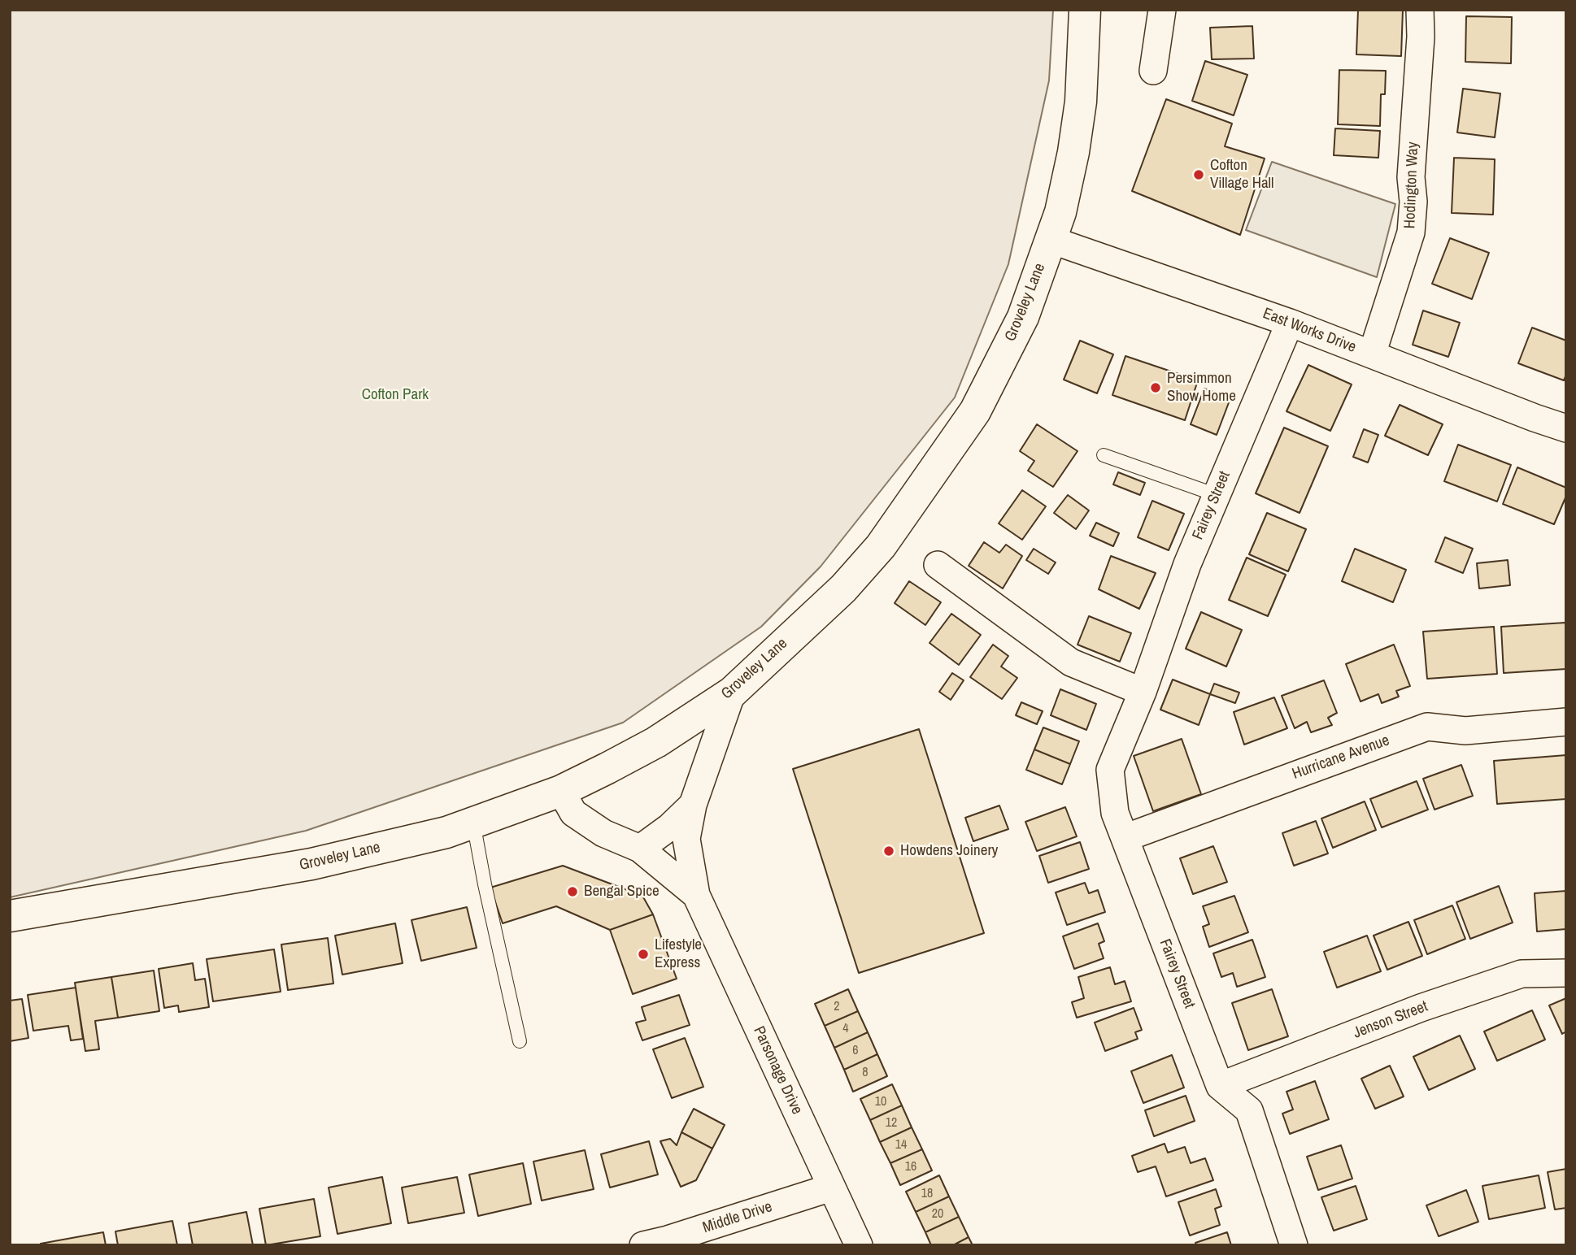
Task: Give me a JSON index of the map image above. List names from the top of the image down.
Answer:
{
  "streets": {
    "main road": ["Groveley Lane"],
    "street": [
      "Hodington Way",
      "East Works Drive",
      "Fairey Street",
      "Hurricane Avenue",
      "Jenson Street",
      "Parsonage Drive",
      "Middle Drive"
    ]
  },
  "crossings": [
    ["Hodington Way", "East Works Drive"],
    ["Groveley Lane", "East Works Drive"],
    ["Groveley Lane", "Parsonage Drive"],
    ["East Works Drive", "Fairey Street"],
    ["Fairey Street", "Hurricane Avenue"],
    ["Fairey Street", "Jenson Street"],
    ["Parsonage Drive", "Middle Drive"]
  ],
  "parks": ["Cofton Park"],
  "places": [
    "Cofton Village Hall",
    "Persimmon Show Home",
    "Howdens Joinery",
    "Bengal Spice",
    "Lifestyle Express"
  ],
  "house_numbers": [
    "2",
    "4",
    "6",
    "8",
    "10",
    "12",
    "14",
    "16",
    "18",
    "20"
  ]
}
